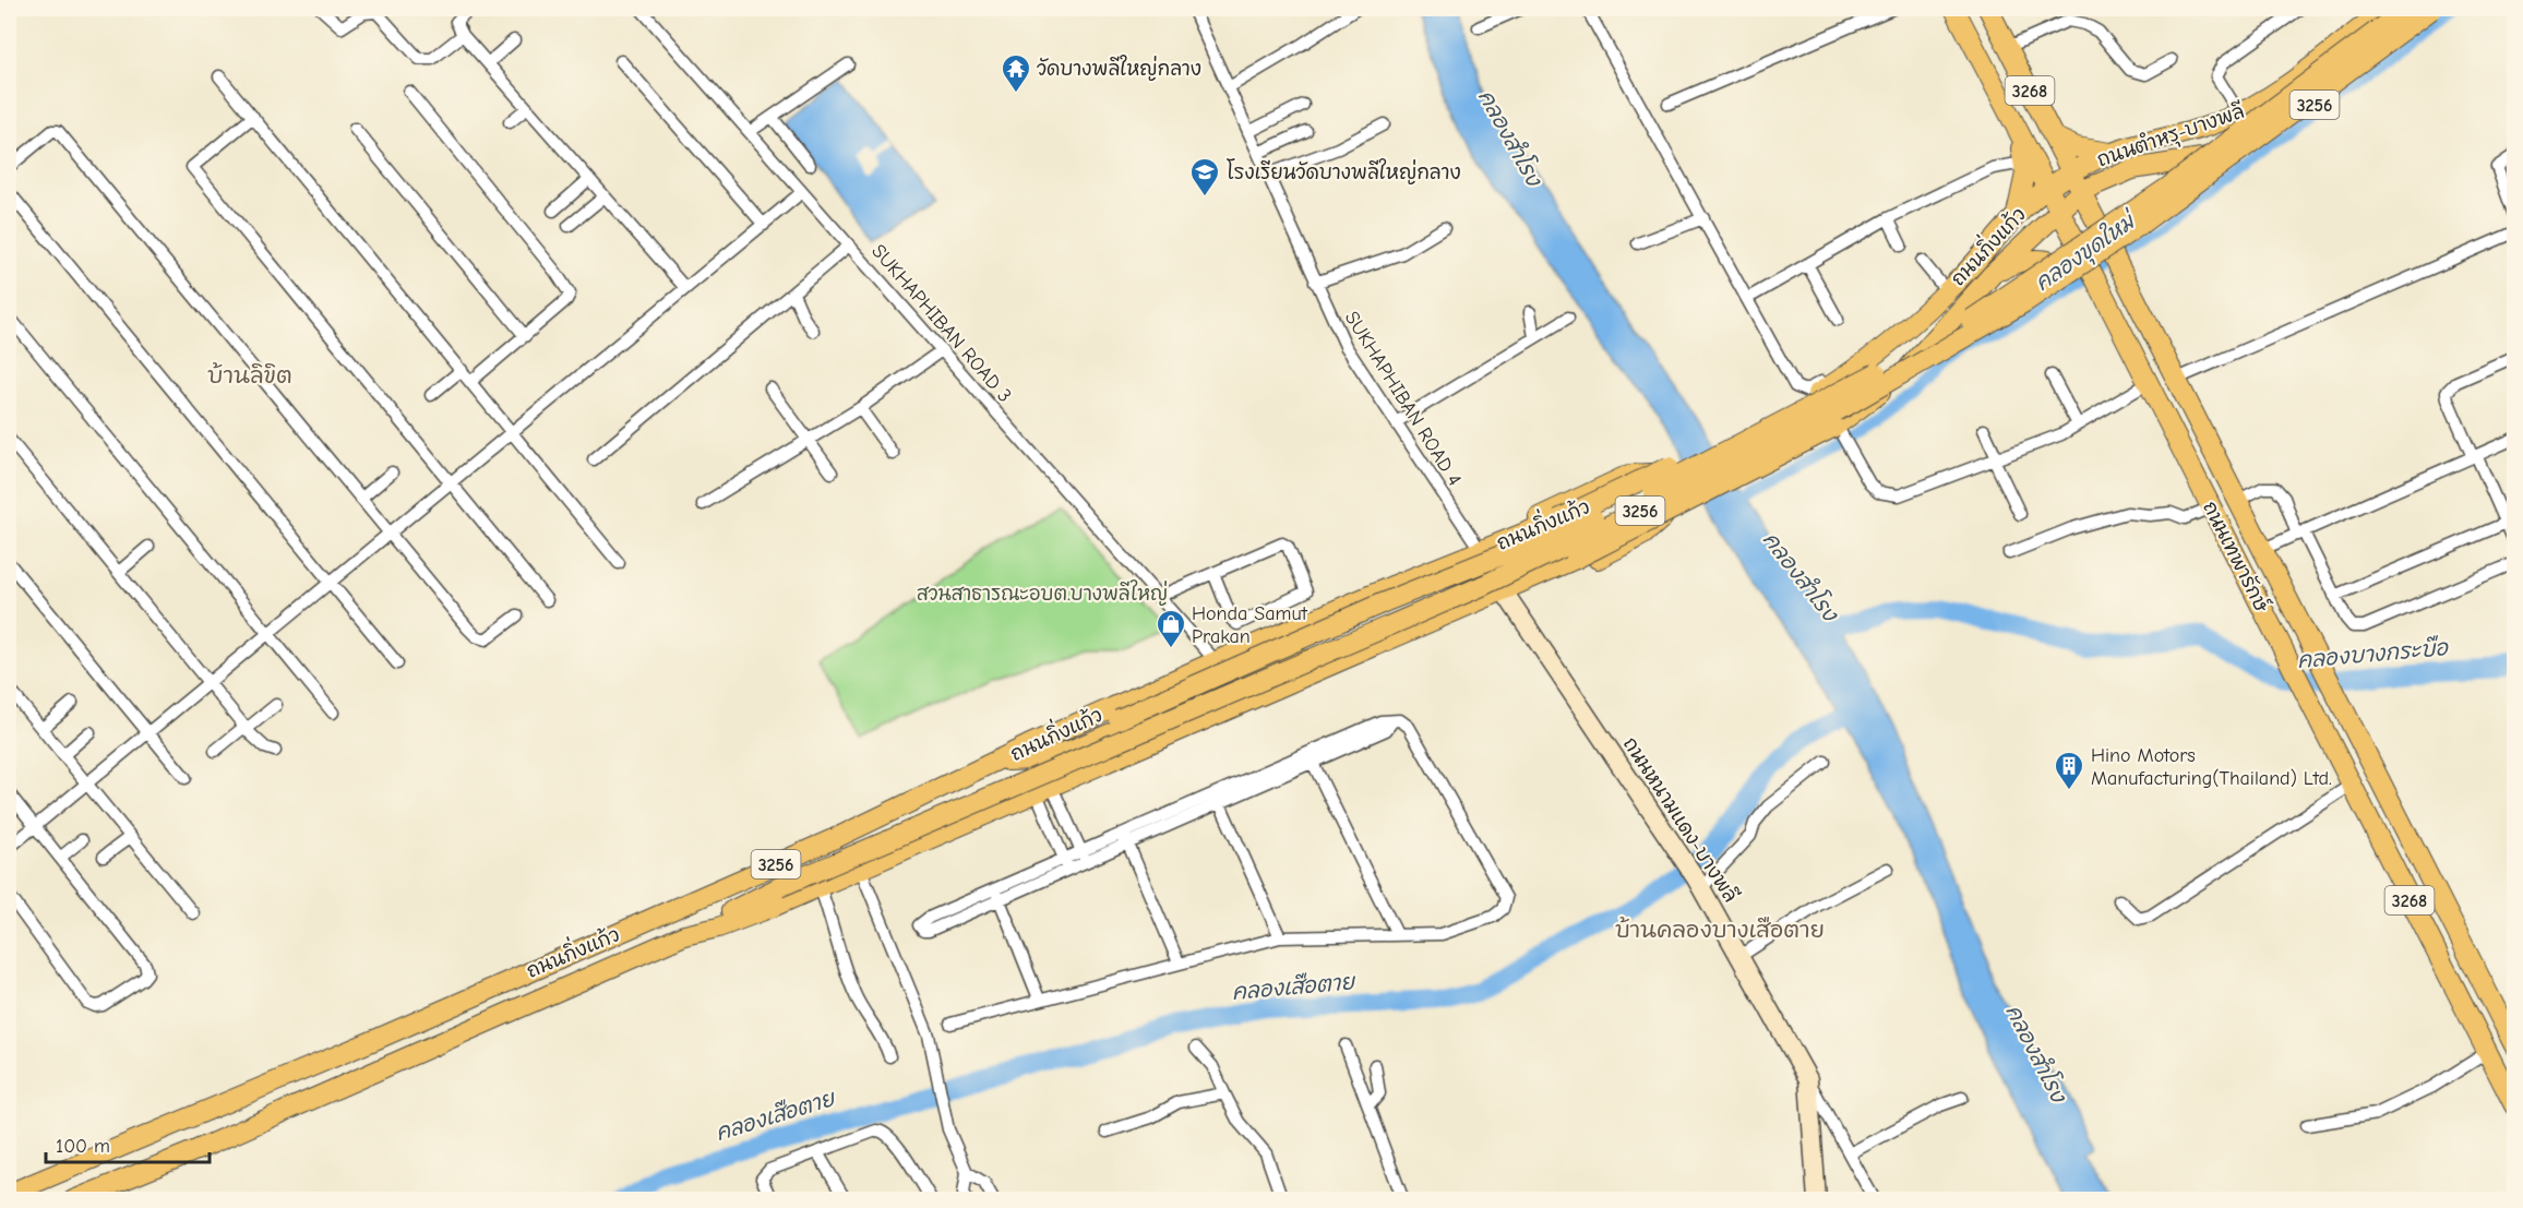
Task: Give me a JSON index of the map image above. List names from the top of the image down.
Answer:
{
  "streets": {
    "main road": [
      "3268",
      "3256",
      "ถนนตำหรุ-บางพลี",
      "ถนนกิ่งแก้ว",
      "ถนนเทพารักษ์",
      "ถนนหนามแดง-บางพลี"
    ],
    "street": ["SUKHAPHIBAN ROAD 3", "SUKHAPHIBAN ROAD 4"]
  },
  "crossings": [
    ["3256", "ถนนกิ่งแก้ว"],
    ["3256", "ถนนหนามแดง-บางพลี"],
    ["ถนนตำหรุ-บางพลี", "ถนนกิ่งแก้ว"],
    ["ถนนตำหรุ-บางพลี", "ถนนเทพารักษ์"],
    ["ถนนกิ่งแก้ว", "SUKHAPHIBAN ROAD 3"],
    ["ถนนกิ่งแก้ว", "SUKHAPHIBAN ROAD 4"],
    ["ถนนกิ่งแก้ว", "ถนนเทพารักษ์"],
    ["ถนนกิ่งแก้ว", "ถนนหนามแดง-บางพลี"]
  ],
  "districts": ["บ้านลิขิต", "บ้านคลองบางเสือตาย"],
  "water": [
    "คลองสำโรง",
    "คลองขุดใหม่",
    "คลองบางกระบือ",
    "คลองเสือตาย"
  ],
  "parks": ["สวนสาธารณะอบต.บางพลีใหญ่"],
  "places": {
    "temple": ["วัดบางพลีใหญ่กลาง"],
    "school or university": ["โรงเรียนวัดบางพลีใหญ่กลาง"],
    "shop": ["Honda Samut Prakan"],
    "building": ["Hino Motors Manufacturing(Thailand) Ltd."]
  },
  "scale_bar": "100 m"
}
